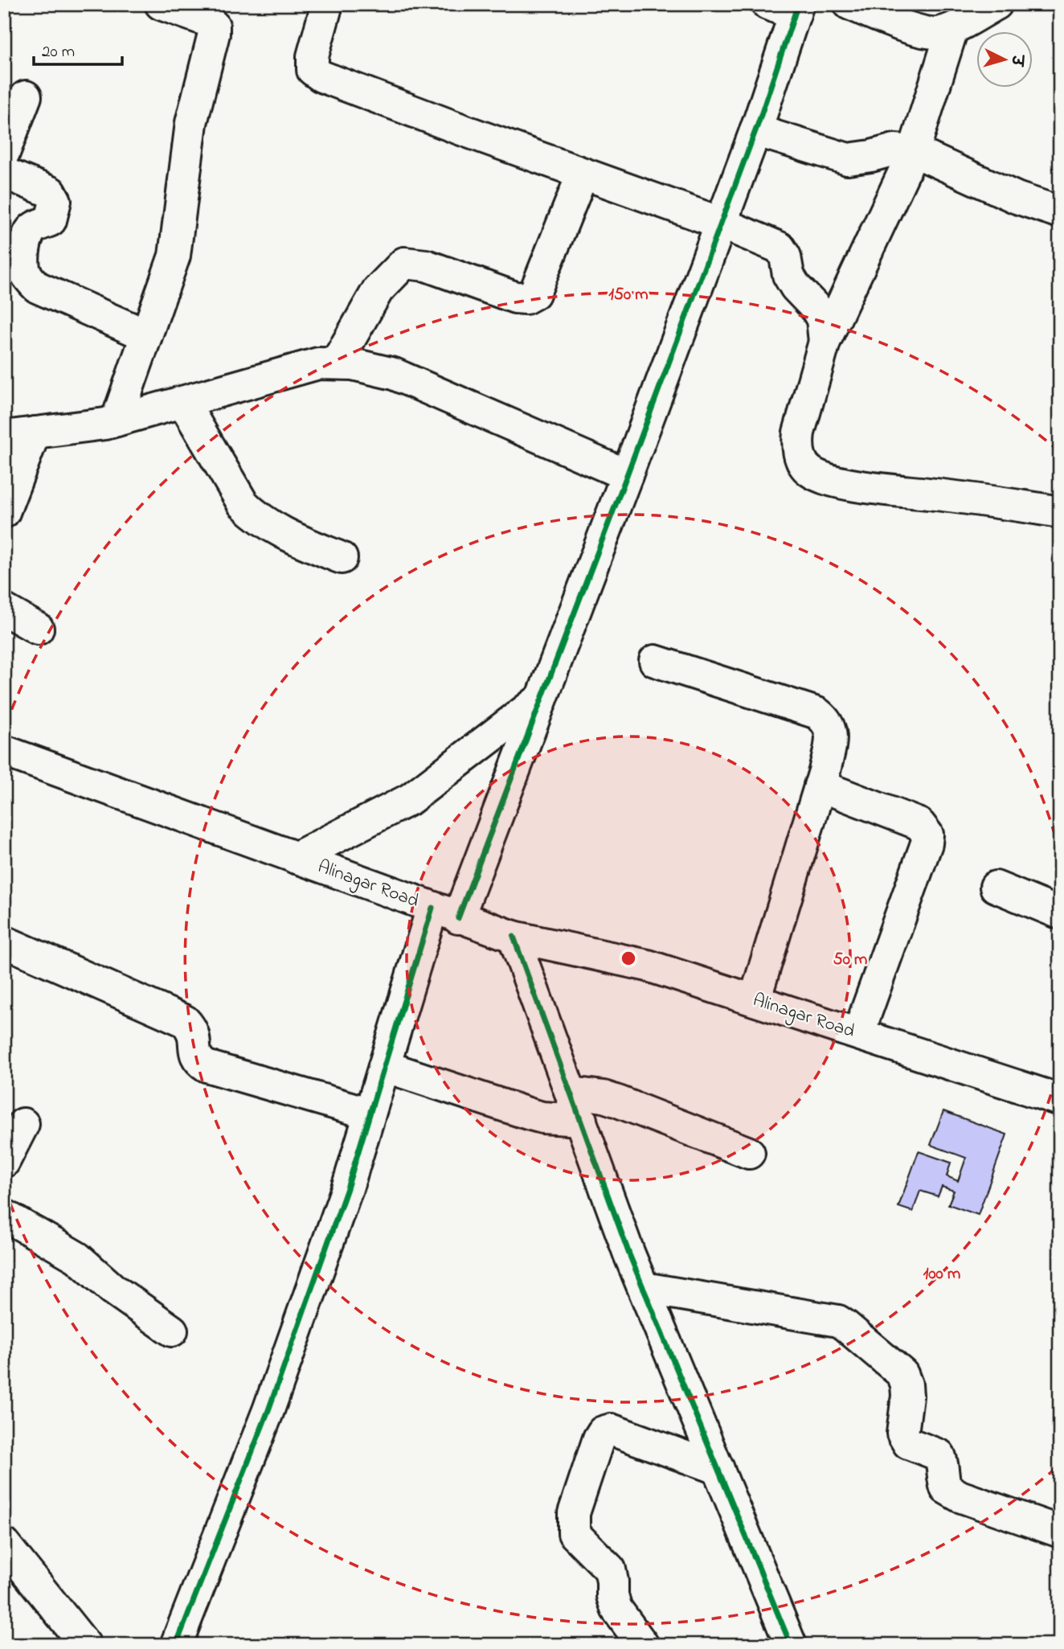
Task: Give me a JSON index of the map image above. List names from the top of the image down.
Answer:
{
  "streets": {
    "street": ["Alinagar Road"]
  },
  "scale_bar": "20 m",
  "north": "right",
  "rings": ["150 m", "50 m", "100 m"]
}
